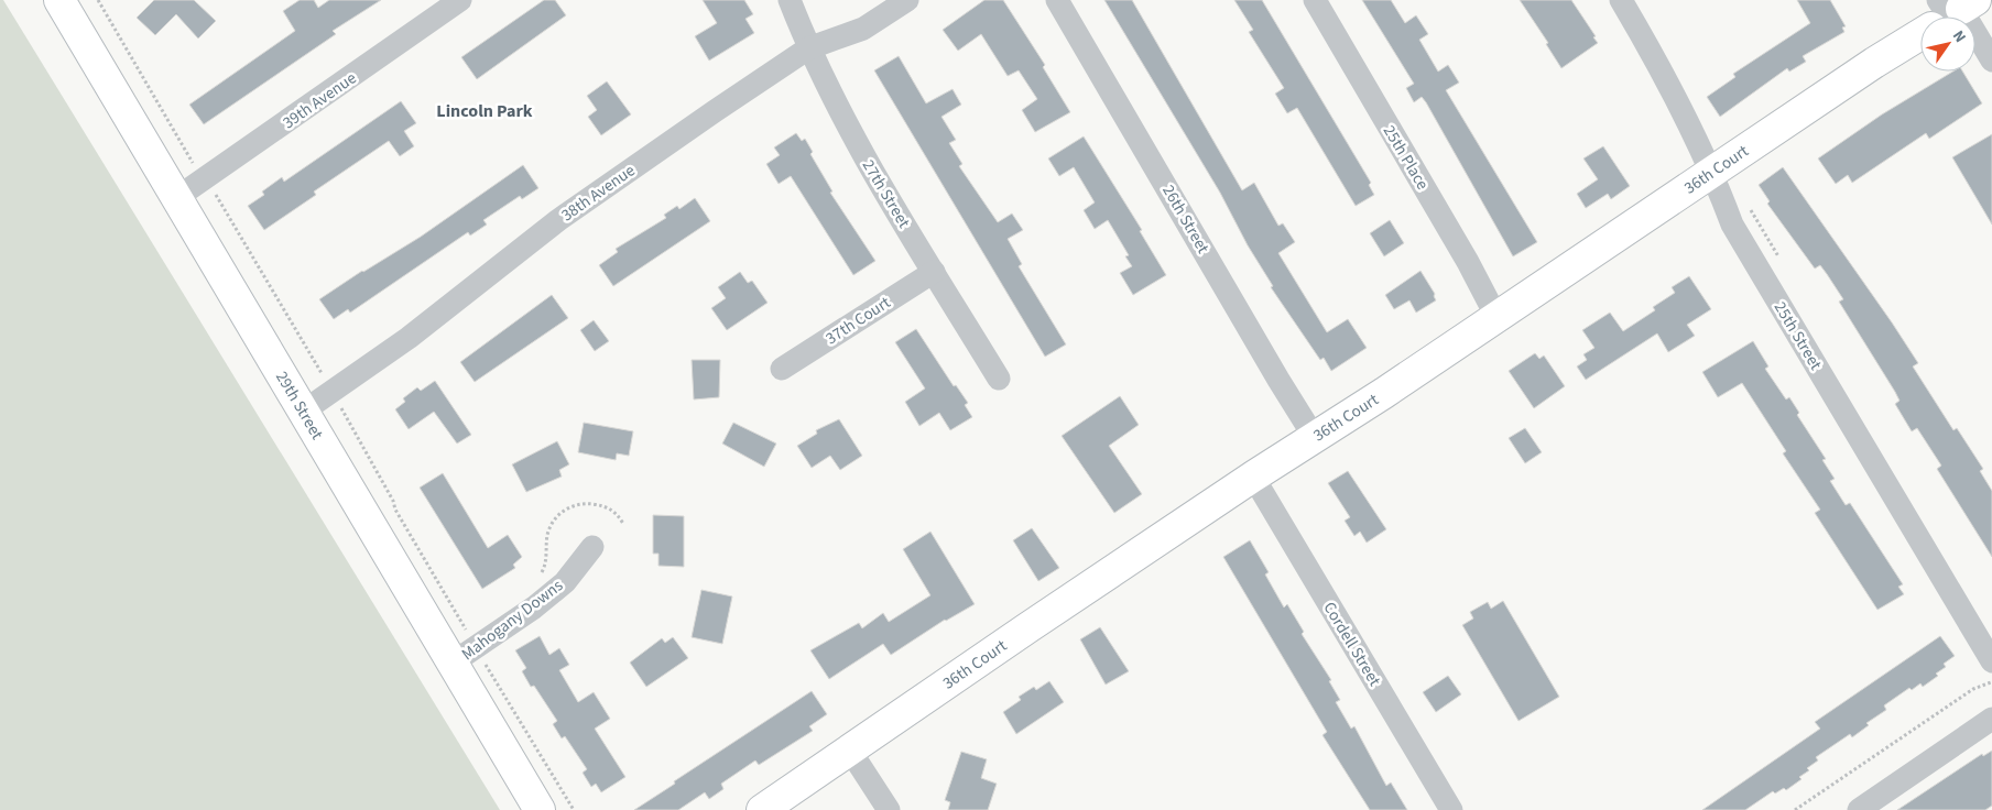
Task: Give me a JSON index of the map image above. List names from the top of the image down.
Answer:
{
  "streets": {
    "street": [
      "39th Avenue",
      "25th Place",
      "36th Court",
      "38th Avenue",
      "27th Street",
      "26th Street",
      "37th Court",
      "25th Street",
      "29th Street",
      "Mahogany Downs",
      "Cordell Street"
    ]
  },
  "crossings": [
    ["39th Avenue", "29th Street"],
    ["25th Place", "36th Court"],
    ["36th Court", "26th Street"],
    ["36th Court", "25th Street"],
    ["36th Court", "Cordell Street"],
    ["38th Avenue", "27th Street"],
    ["38th Avenue", "29th Street"],
    ["27th Street", "37th Court"],
    ["29th Street", "Mahogany Downs"]
  ],
  "districts": ["Lincoln Park"],
  "north": "top right"
}
